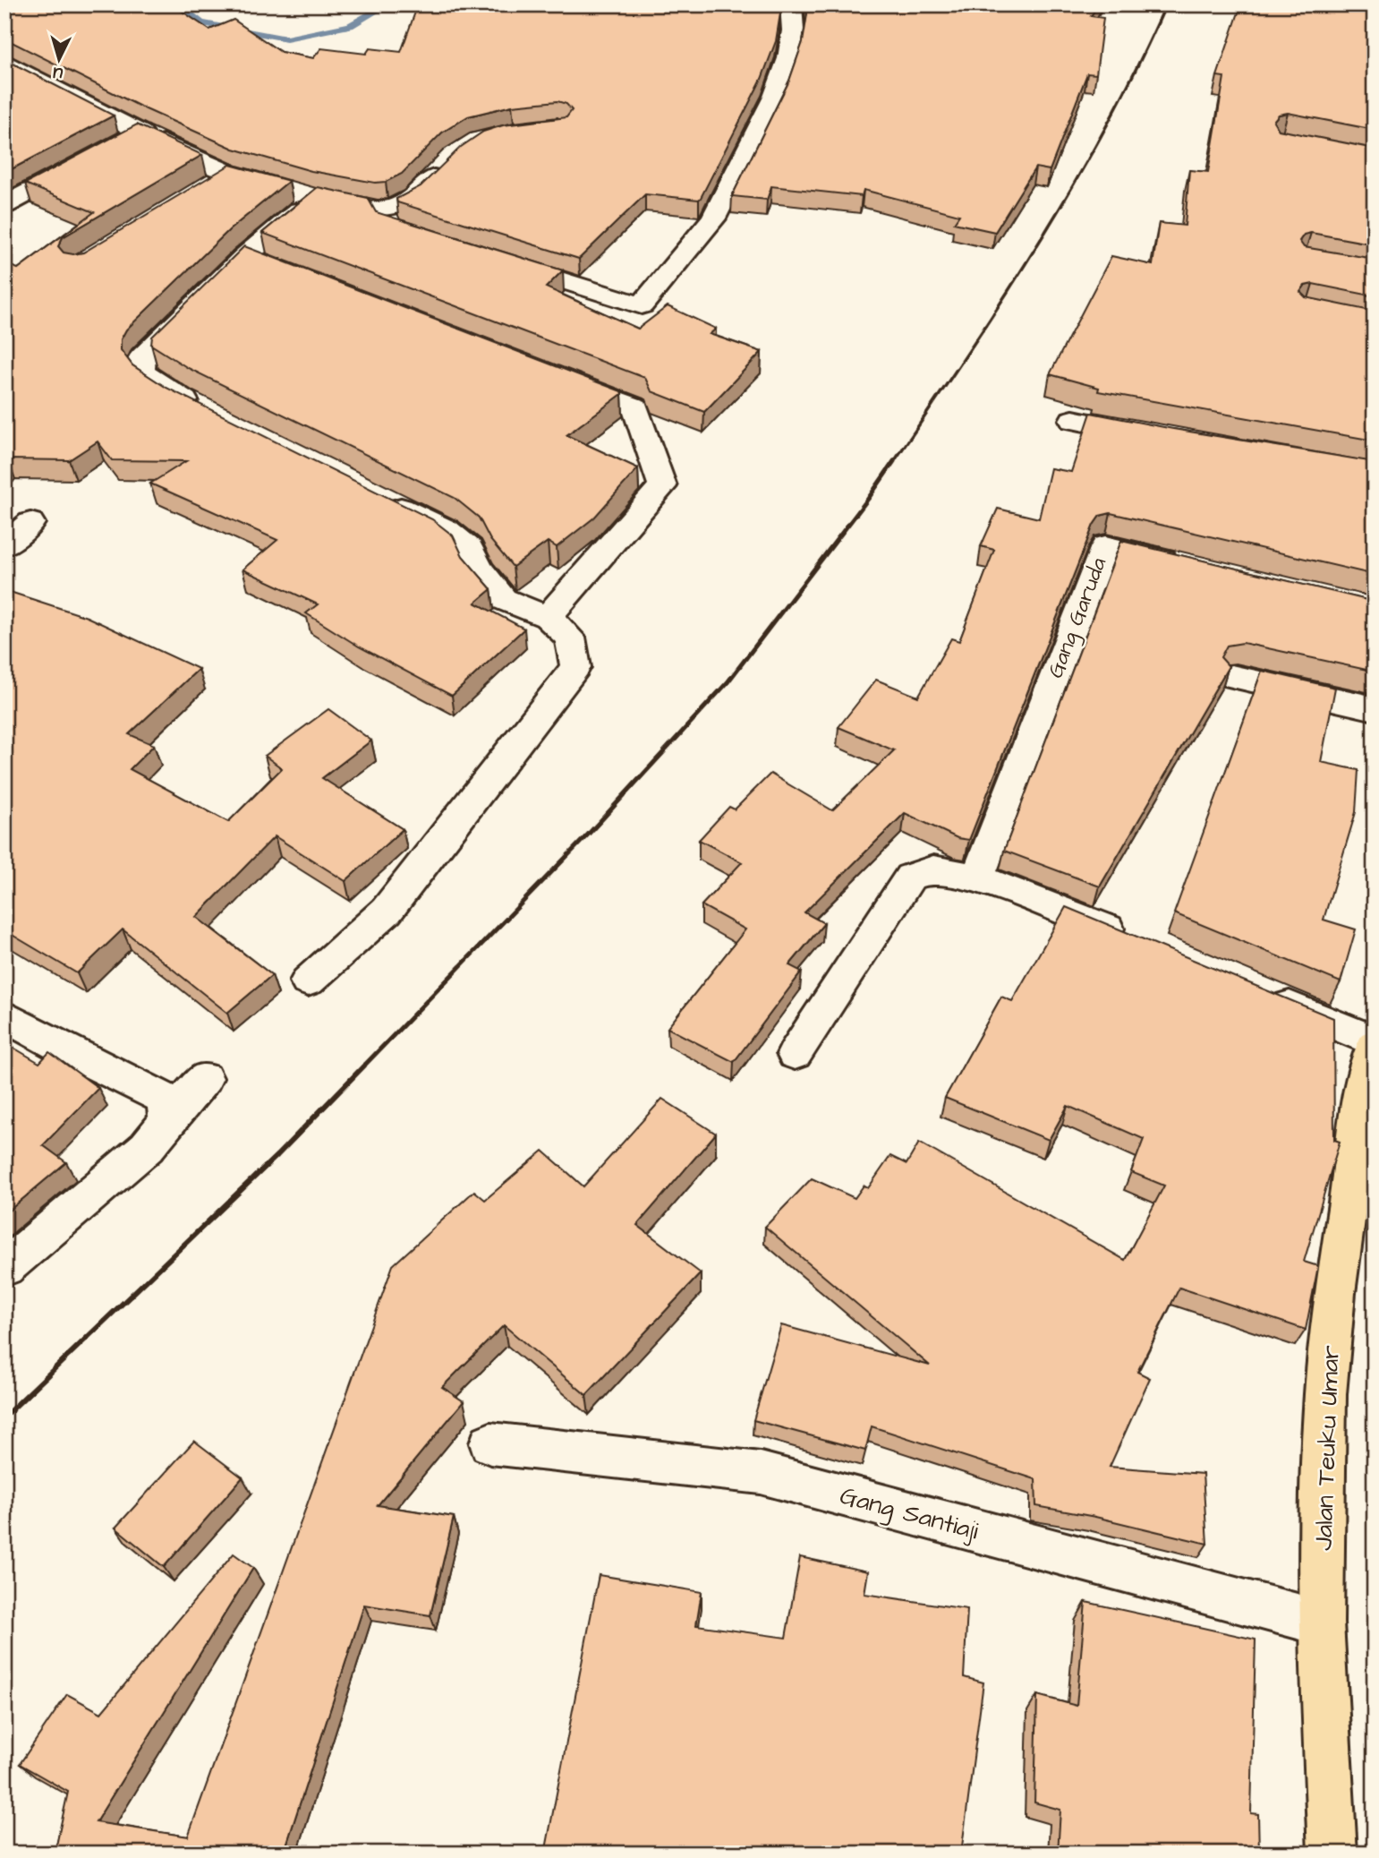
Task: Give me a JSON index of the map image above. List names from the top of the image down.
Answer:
{
  "streets": {
    "highway": ["Jalan Teuku Umar"],
    "street": ["Gang Garuda", "Gang Santiaji"]
  },
  "crossings": [
    ["Jalan Teuku Umar", "Gang Santiaji"]
  ],
  "north": "bottom"
}
